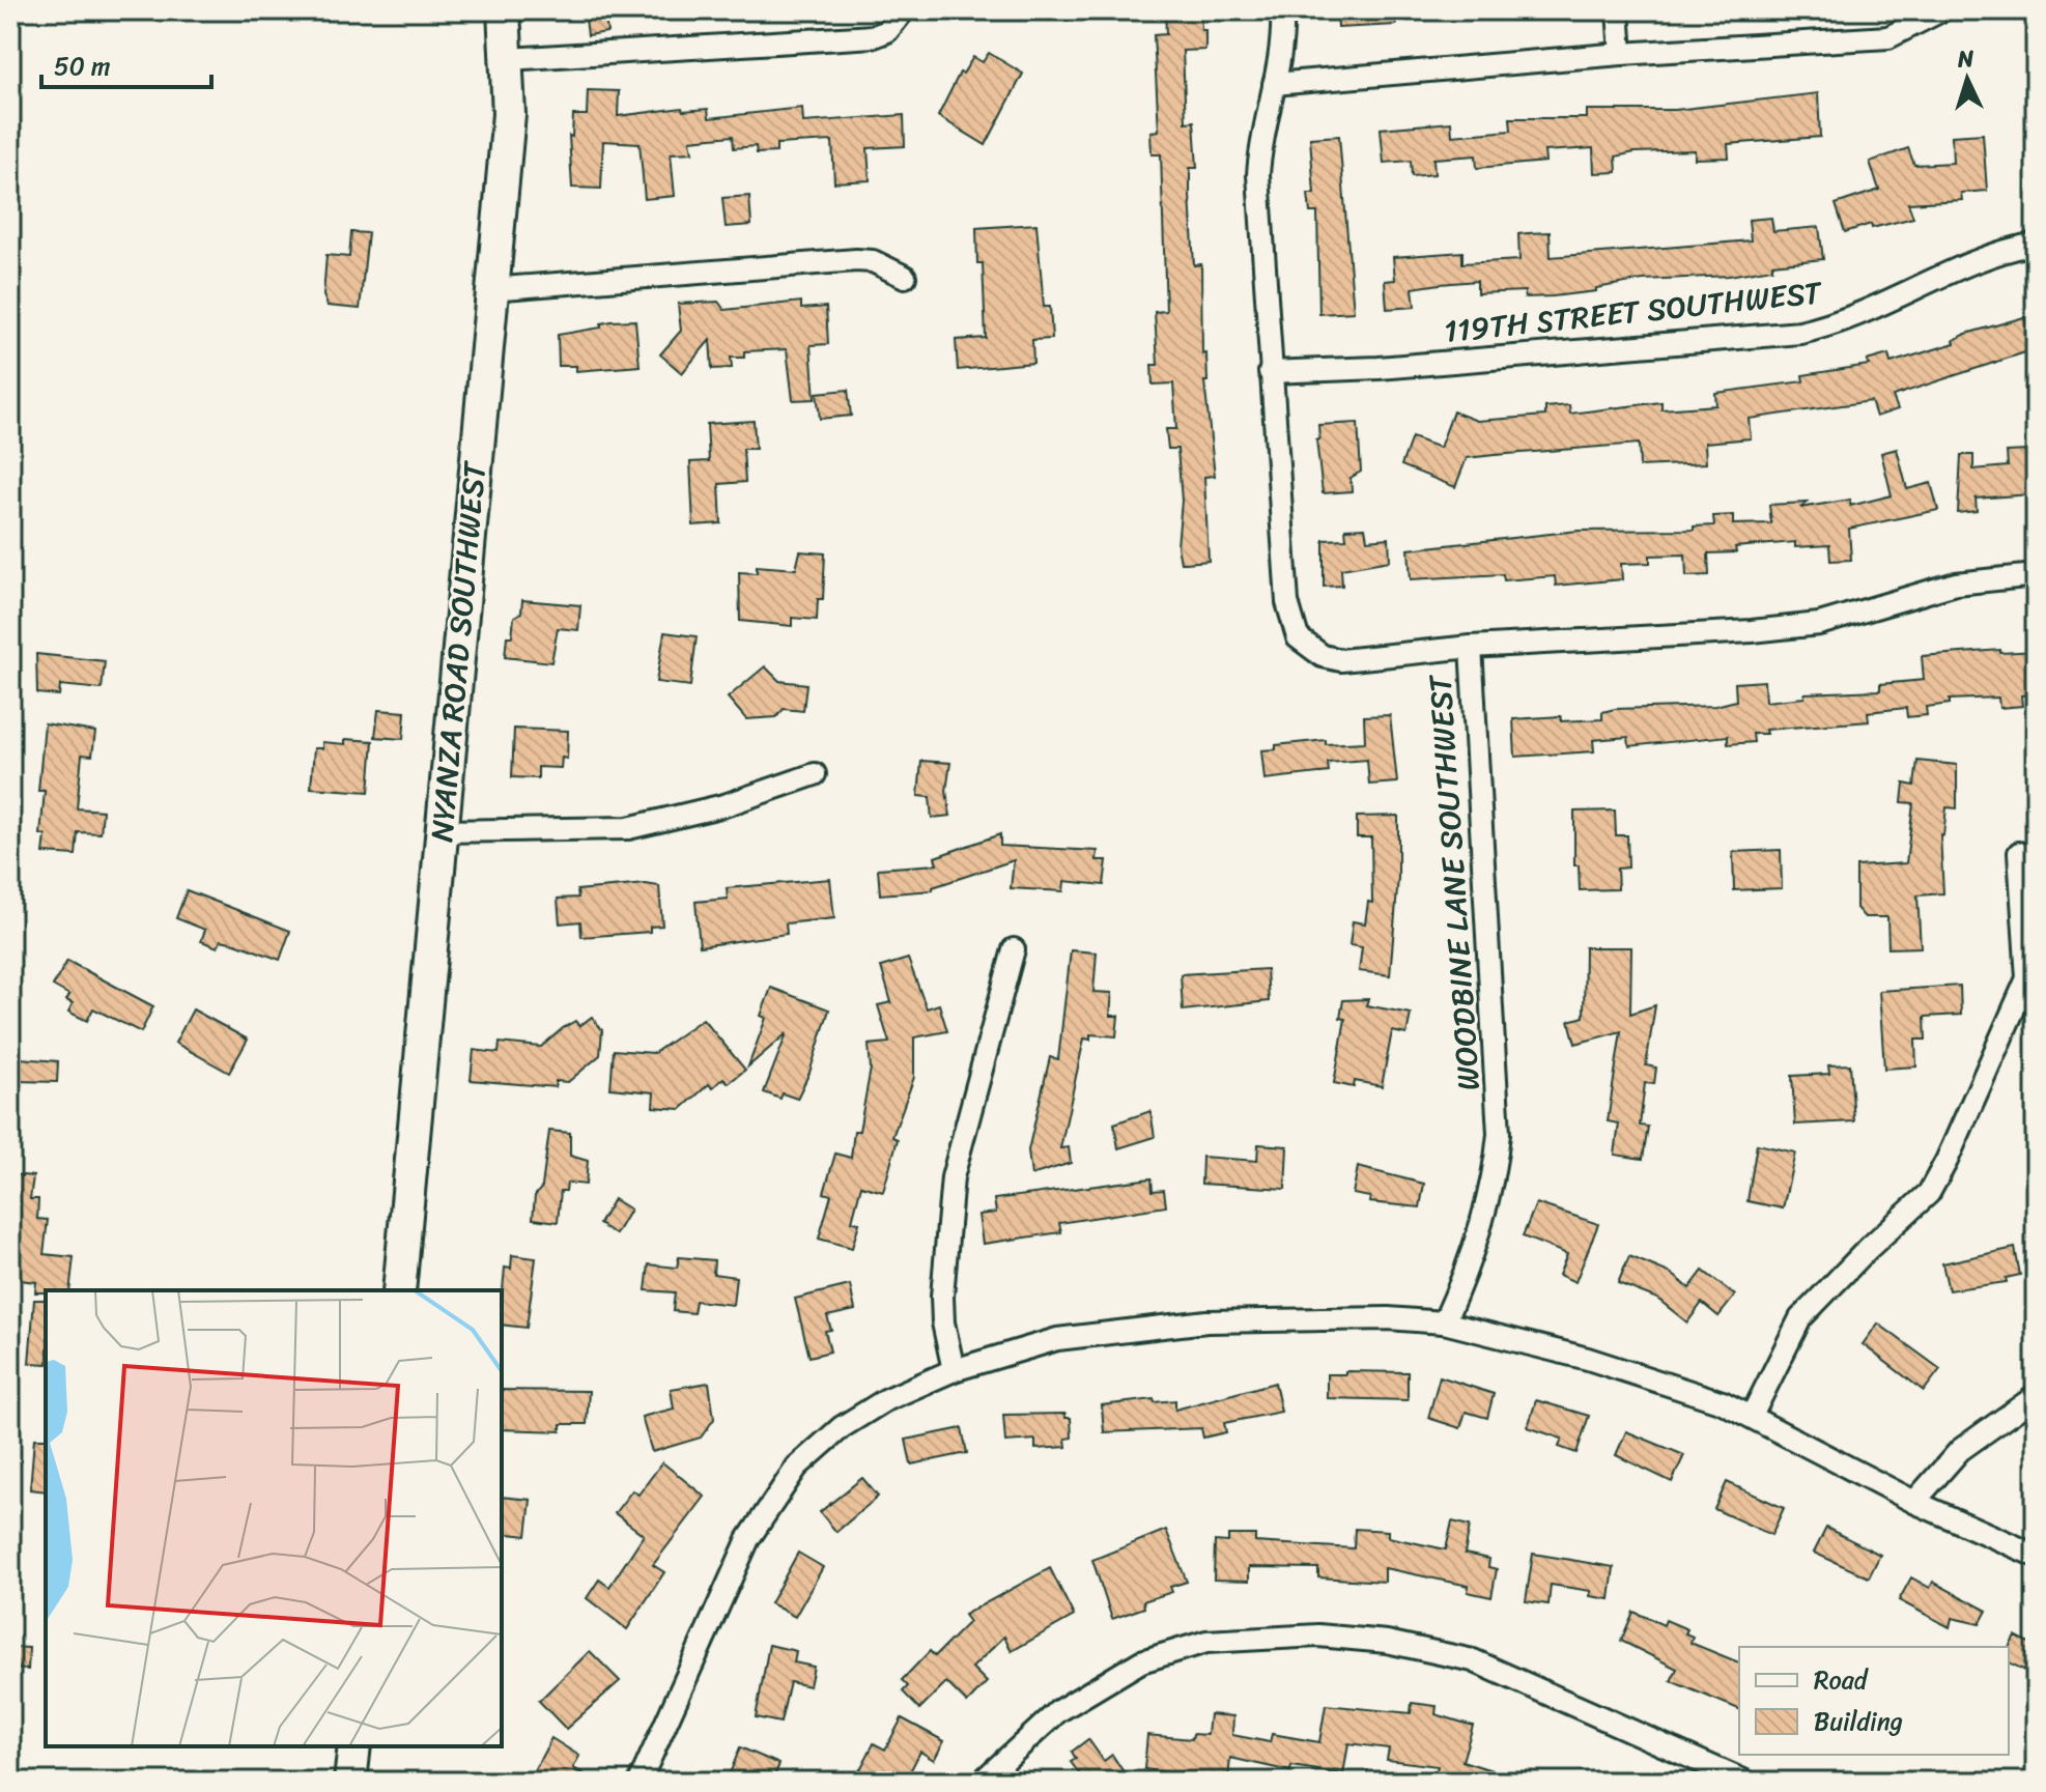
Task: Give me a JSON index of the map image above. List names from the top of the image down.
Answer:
{
  "streets": {
    "street": ["119TH STREET SOUTHWEST", "NYANZA ROAD SOUTHWEST", "WOODBINE LANE SOUTHWEST"]
  },
  "crossings": [
    ["119TH STREET SOUTHWEST", "WOODBINE LANE SOUTHWEST"]
  ],
  "legend": ["Road", "Building"],
  "scale_bar": "50 m",
  "north": "top"
}
